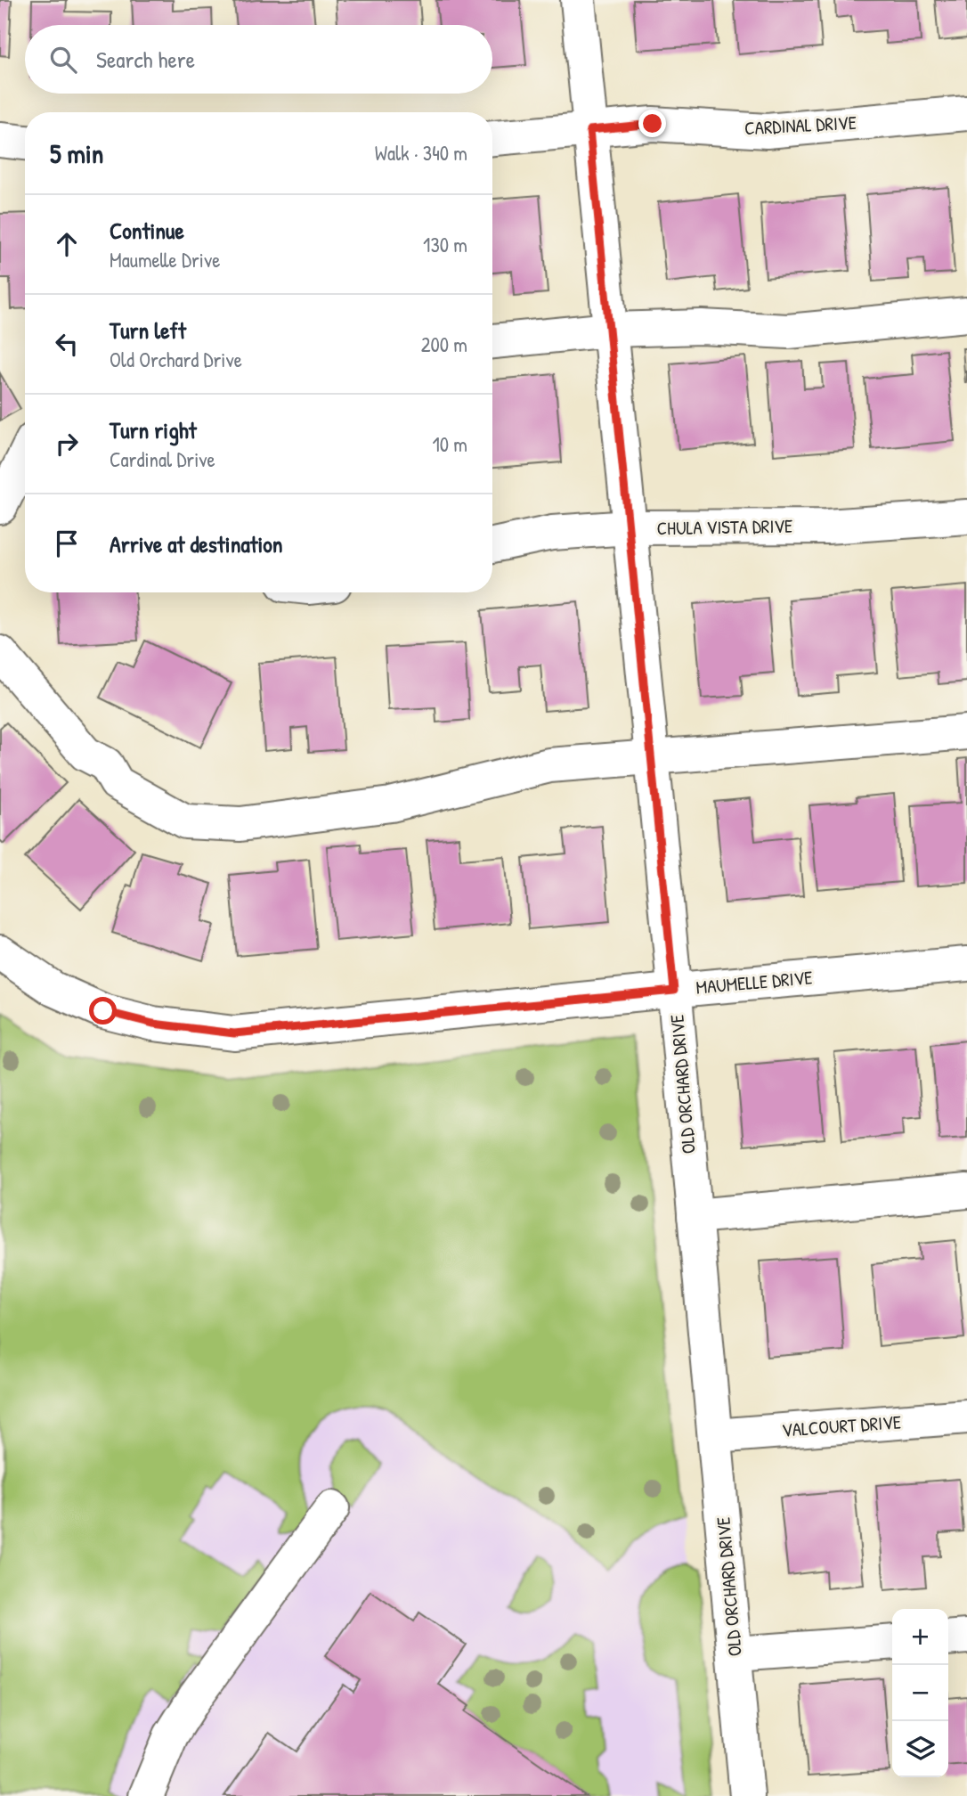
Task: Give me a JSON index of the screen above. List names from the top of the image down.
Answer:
{
  "streets": {
    "street": [
      "CARDINAL DRIVE",
      "CHULA VISTA DRIVE",
      "MAUMELLE DRIVE",
      "OLD ORCHARD DRIVE",
      "VALCOURT DRIVE"
    ]
  },
  "crossings": [
    ["CARDINAL DRIVE", "OLD ORCHARD DRIVE"],
    ["CHULA VISTA DRIVE", "OLD ORCHARD DRIVE"],
    ["MAUMELLE DRIVE", "OLD ORCHARD DRIVE"],
    ["OLD ORCHARD DRIVE", "VALCOURT DRIVE"]
  ],
  "page": {
    "search": "Search here",
    "heading": ["5 min", "Walk · 340 m"],
    "list": [
      ["Continue", "Maumelle Drive", "130 m"],
      ["Turn left", "Old Orchard Drive", "200 m"],
      ["Turn right", "Cardinal Drive", "10 m"],
      "Arrive at destination"
    ],
    "map_buttons": ["+", "−"]
  }
}
